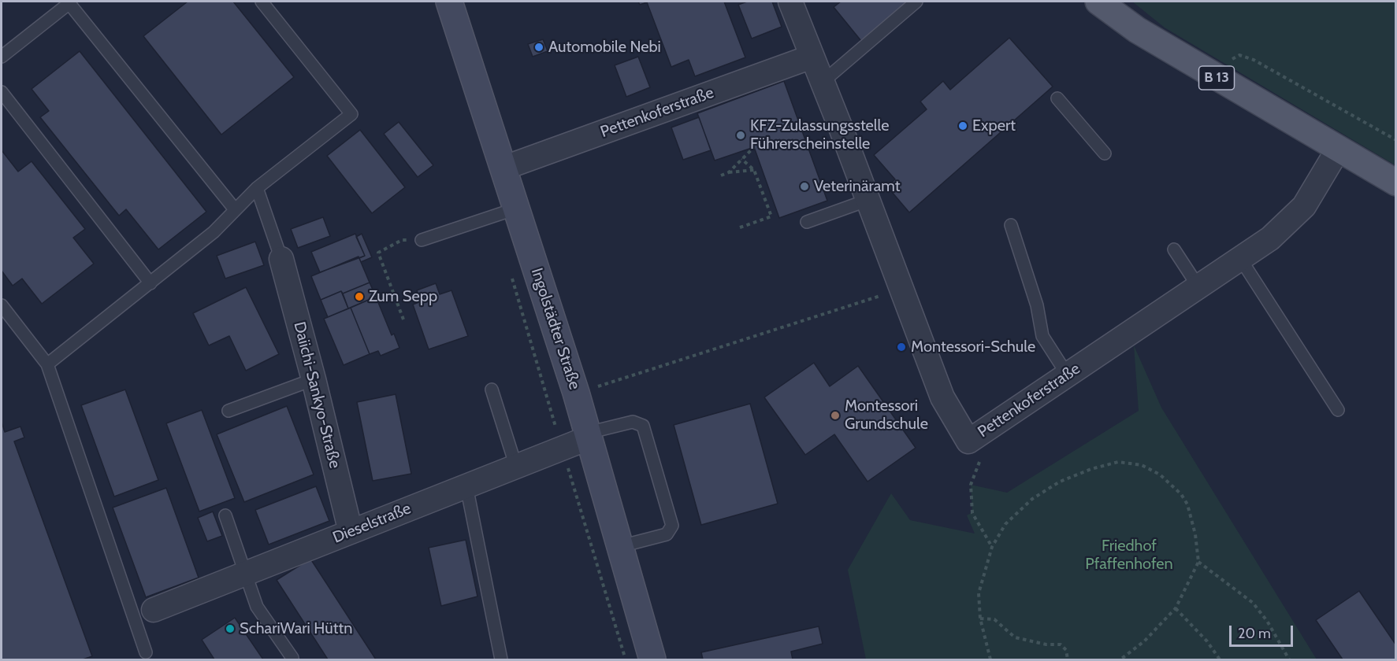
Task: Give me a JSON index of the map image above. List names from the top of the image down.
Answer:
{
  "streets": {
    "main road": ["B 13"],
    "street": [
      "Pettenkoferstraße",
      "Ingolstädter Straße",
      "Daiichi-Sankyo-Straße",
      "Dieselstraße"
    ]
  },
  "crossings": [
    ["B 13", "Pettenkoferstraße"],
    ["Pettenkoferstraße", "Ingolstädter Straße"],
    ["Ingolstädter Straße", "Dieselstraße"],
    ["Daiichi-Sankyo-Straße", "Dieselstraße"]
  ],
  "parks": ["Friedhof Pfaffenhofen"],
  "places": [
    "Automobile Nebi",
    "Expert",
    "KFZ-Zulassungsstelle Führerscheinstelle",
    "Veterinäramt",
    "Zum Sepp",
    "Montessori-Schule",
    "Montessori Grundschule",
    "SchariWari Hüttn"
  ],
  "scale_bar": "20 m"
}
